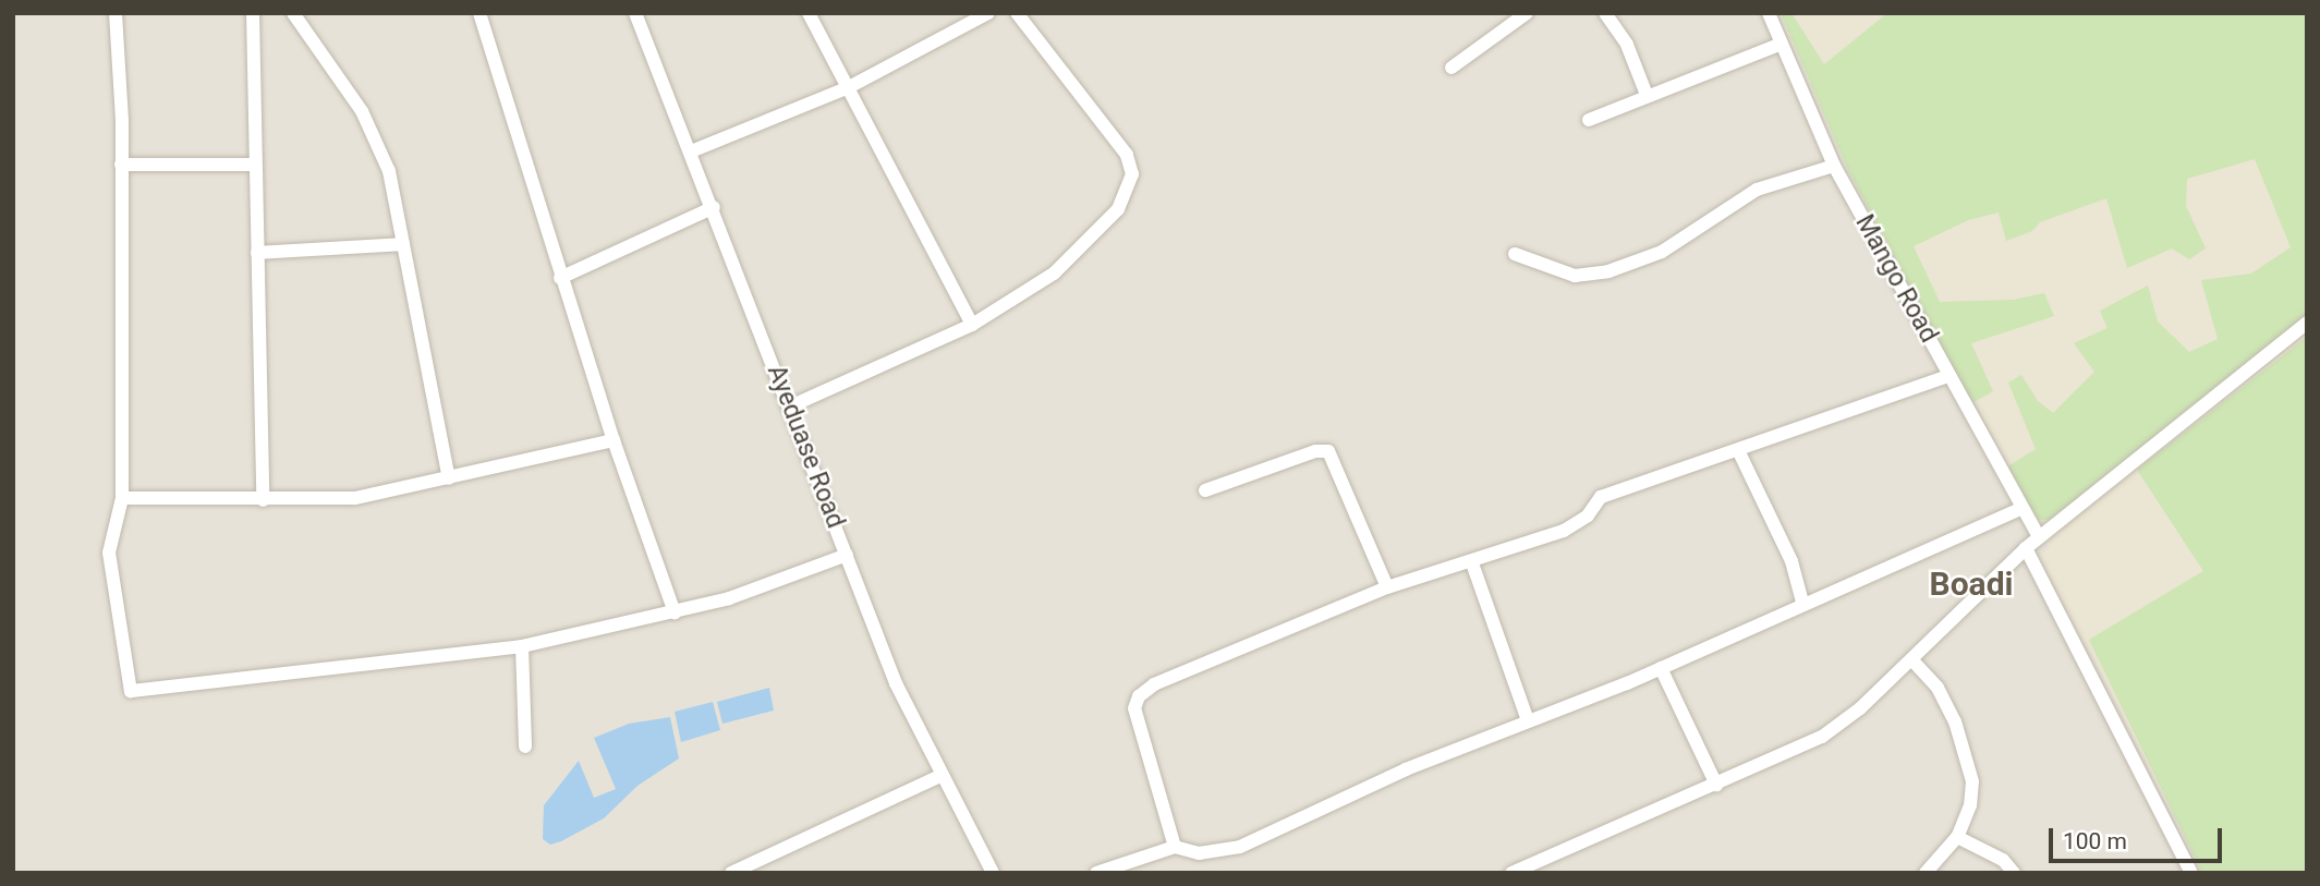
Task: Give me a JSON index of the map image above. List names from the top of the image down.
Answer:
{
  "streets": {
    "street": ["Mango Road", "Ayeduase Road"]
  },
  "districts": ["Boadi"],
  "scale_bar": "100 m"
}
